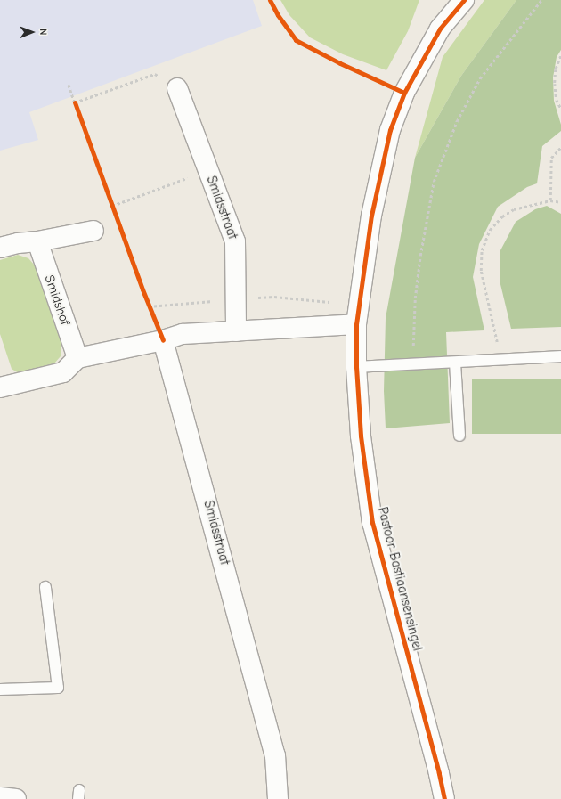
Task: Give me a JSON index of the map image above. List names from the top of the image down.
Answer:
{
  "streets": {
    "street": ["Smidsstraat", "Smidshof", "Pastoor Bastiaansensingel"]
  },
  "north": "right"
}
